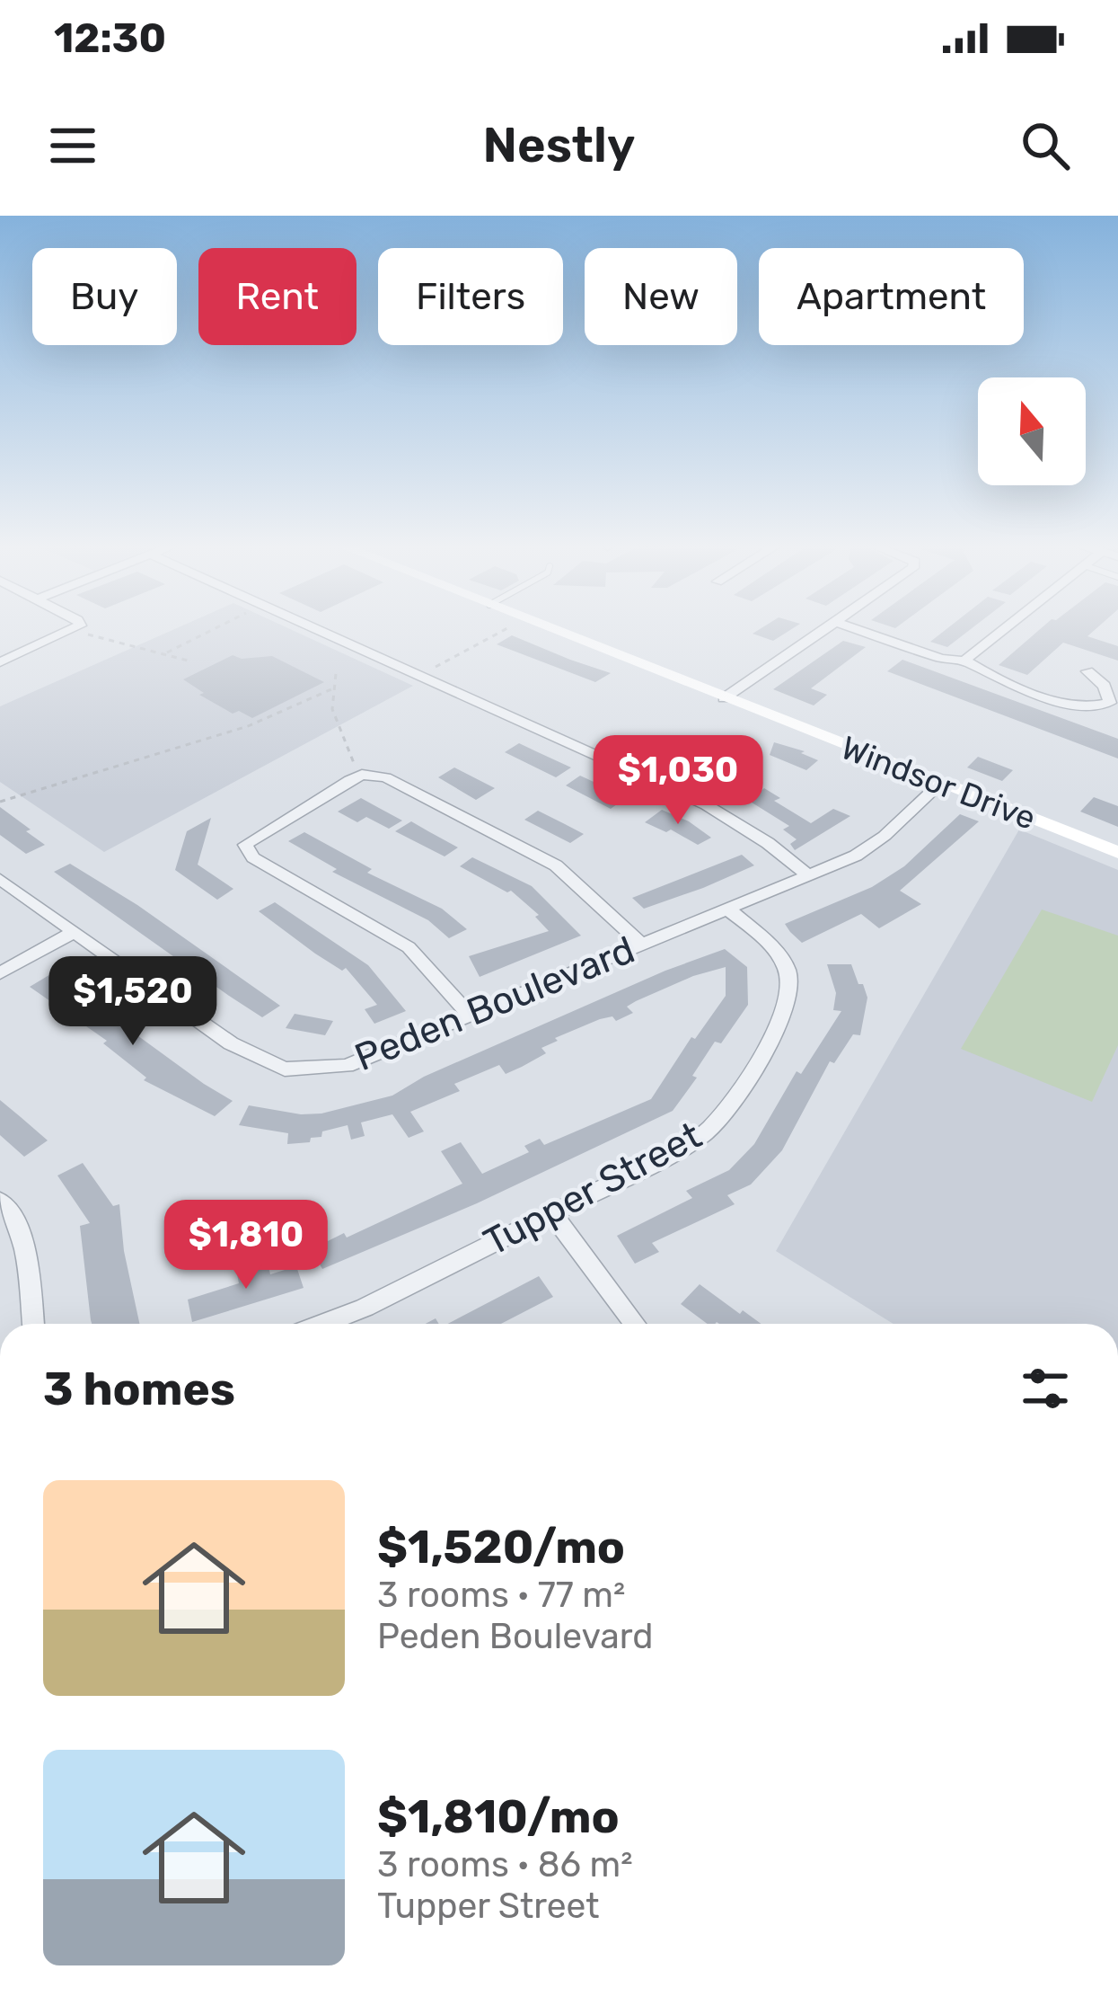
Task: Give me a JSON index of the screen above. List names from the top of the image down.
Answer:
{
  "streets": {
    "street": ["Windsor Drive", "Peden Boulevard", "Tupper Street"]
  },
  "crossings": [
    ["Windsor Drive", "Peden Boulevard"],
    ["Peden Boulevard", "Tupper Street"]
  ],
  "north": "top",
  "page": {
    "status": "12:30",
    "header": "Nestly",
    "chip": [
      "Buy",
      "Rent",
      "Filters",
      "New",
      "Apartment"
    ],
    "price": ["$1,030", "$1,520", "$1,810"],
    "heading": "3 homes",
    "list": [
      {
        "name": "$1,520/mo",
        "note": "3 rooms · 77 m² · Peden Boulevard"
      },
      {
        "name": "$1,810/mo",
        "note": "3 rooms · 86 m² · Tupper Street"
      }
    ]
  }
}
